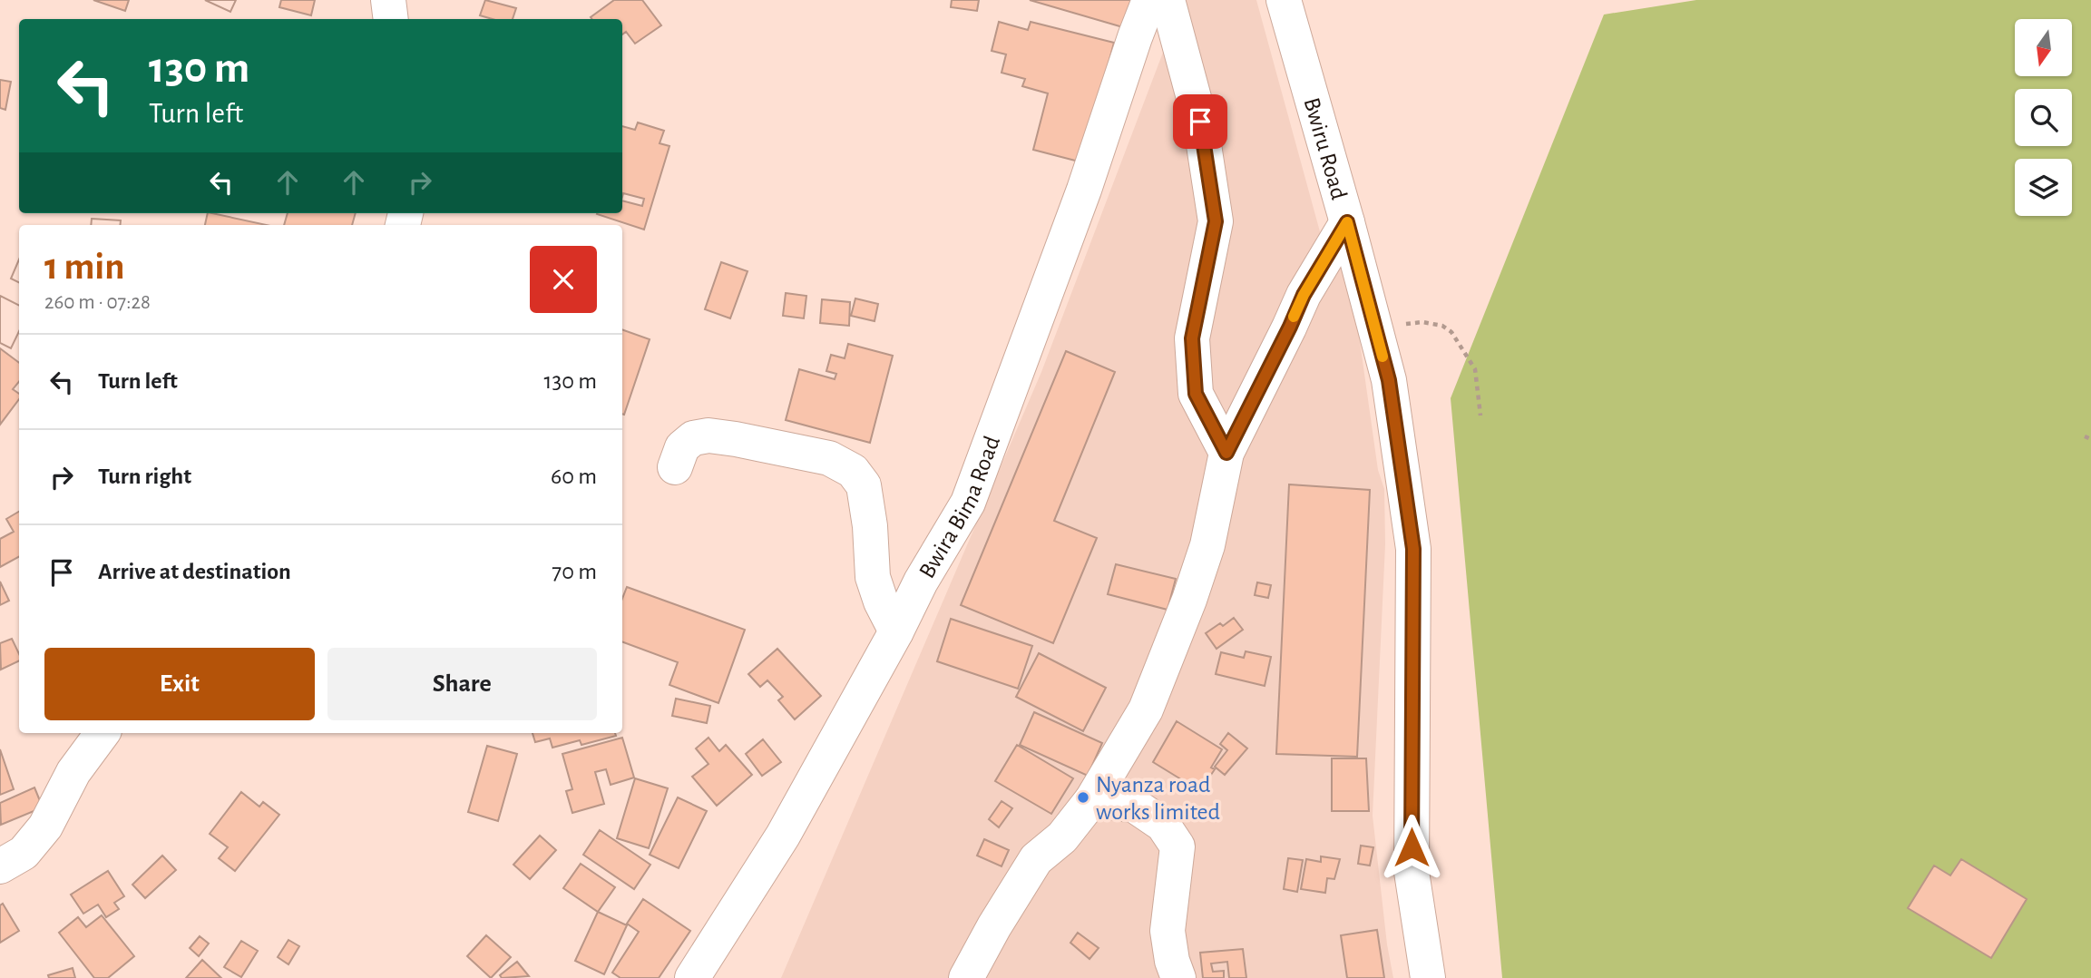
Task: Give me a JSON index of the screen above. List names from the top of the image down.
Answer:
{
  "streets": {
    "street": ["Bwiru Road", "Bwira Bima Road"]
  },
  "places": ["Nyanza road works limited"],
  "north": "bottom",
  "page": {
    "turn": ["130 m", "Turn left"],
    "heading": ["1 min", "260 m · 07:28"],
    "list": [
      {
        "name": "Turn left",
        "value": "130 m"
      },
      {
        "name": "Turn right",
        "value": "60 m"
      },
      {
        "name": "Arrive at destination",
        "value": "70 m"
      }
    ],
    "buttons": ["Exit", "Share"]
  }
}
